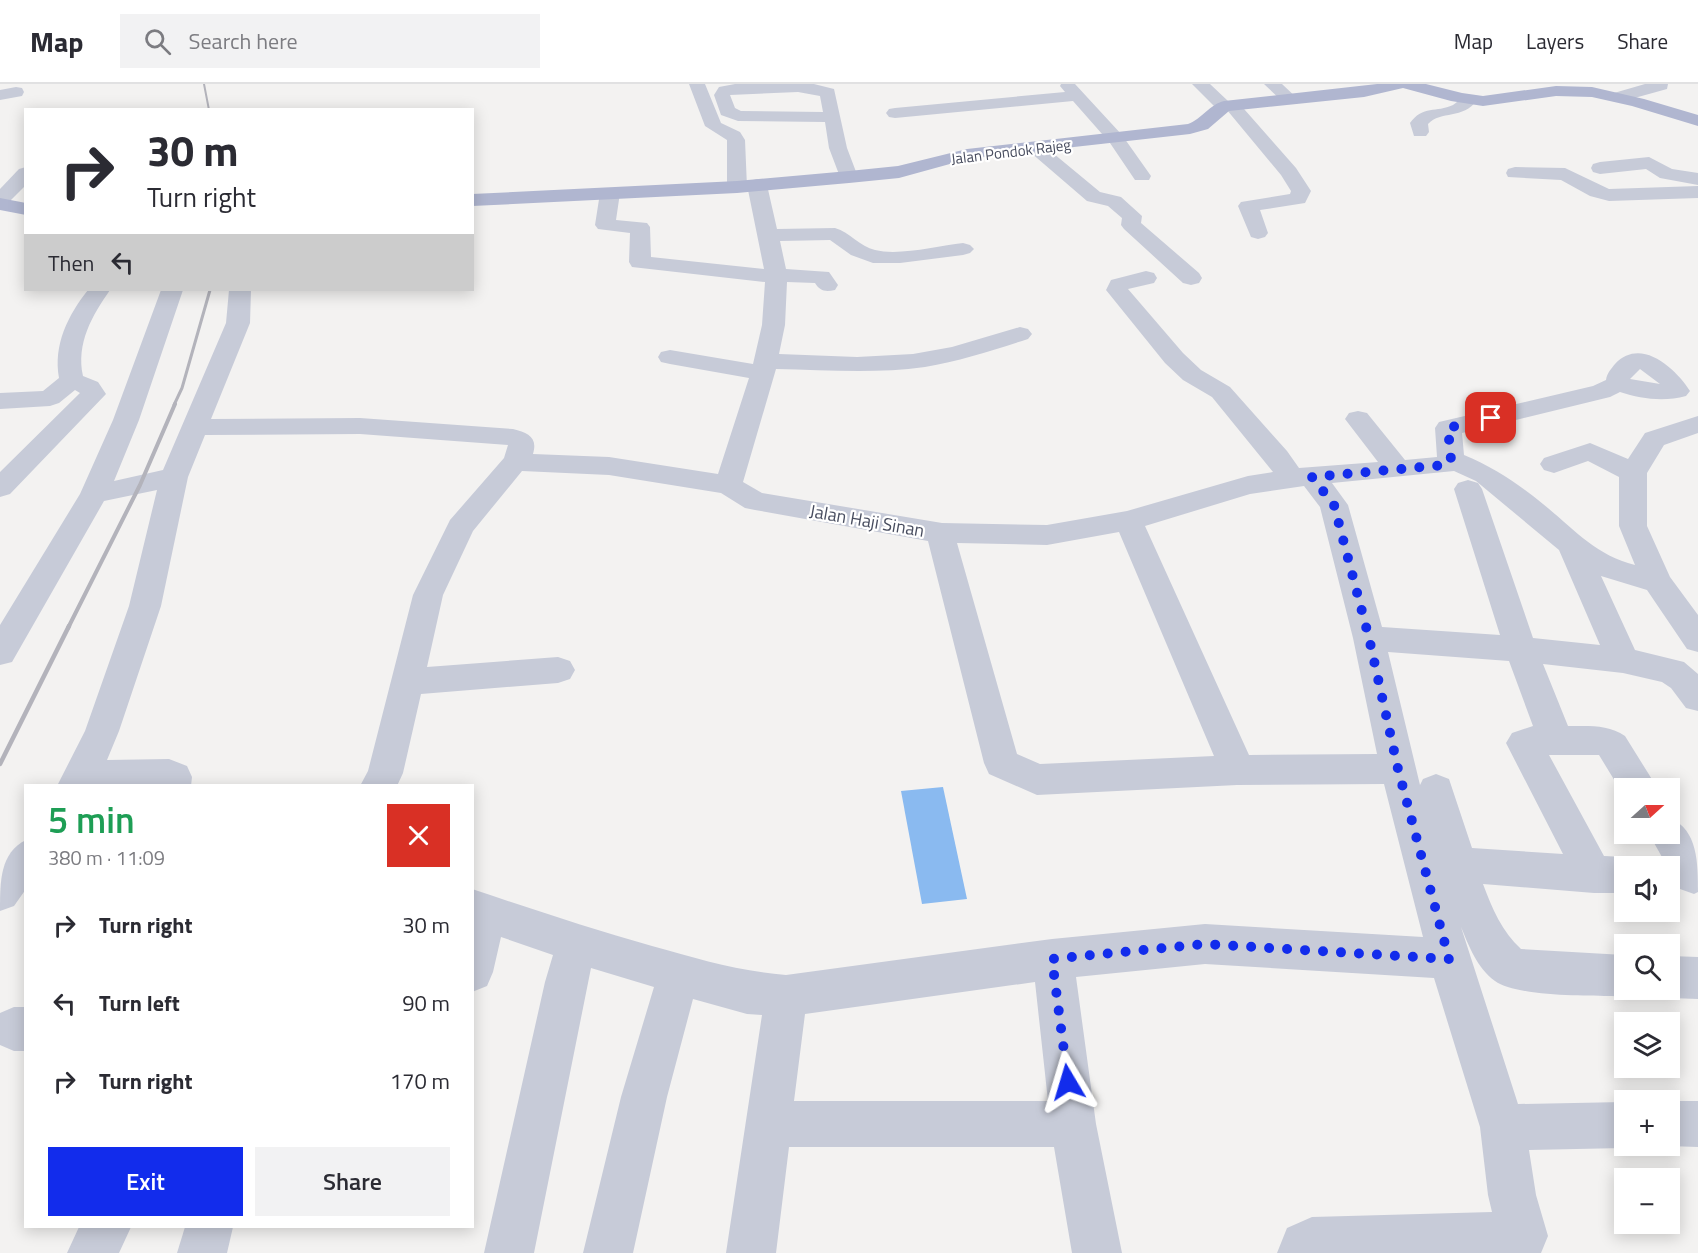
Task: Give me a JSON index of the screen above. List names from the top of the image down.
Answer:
{
  "streets": {
    "main road": ["Jalan Pondok Rajeg"],
    "street": ["Jalan Haji Sinan"]
  },
  "north": "right",
  "page": {
    "header": "Map",
    "search": "Search here",
    "nav": ["Map", "Layers", "Share"],
    "turn": ["30 m", "Turn right"],
    "then": "Then",
    "map_buttons": ["+", "−"],
    "heading": ["5 min", "380 m · 11:09"],
    "list": [
      {
        "name": "Turn right",
        "value": "30 m"
      },
      {
        "name": "Turn left",
        "value": "90 m"
      },
      {
        "name": "Turn right",
        "value": "170 m"
      }
    ],
    "buttons": ["Exit", "Share"]
  }
}
